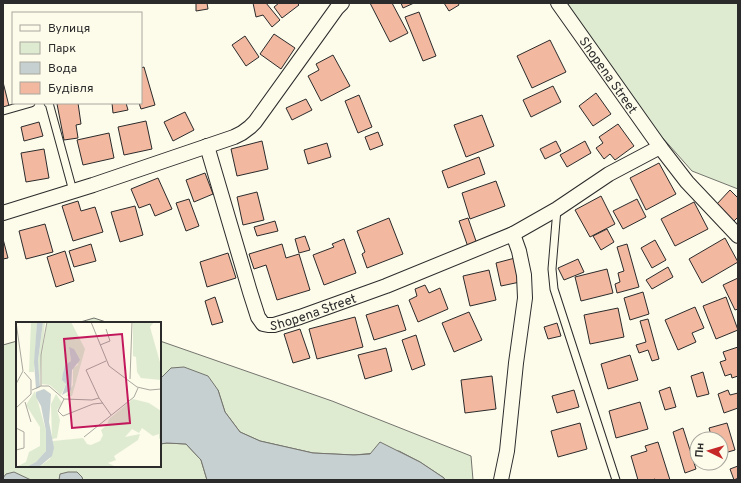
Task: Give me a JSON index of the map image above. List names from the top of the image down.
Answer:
{
  "streets": {
    "street": ["Shopena Street"]
  },
  "legend": [
    "Вулиця",
    "Парк",
    "Вода",
    "Будівля"
  ],
  "north": "left"
}
